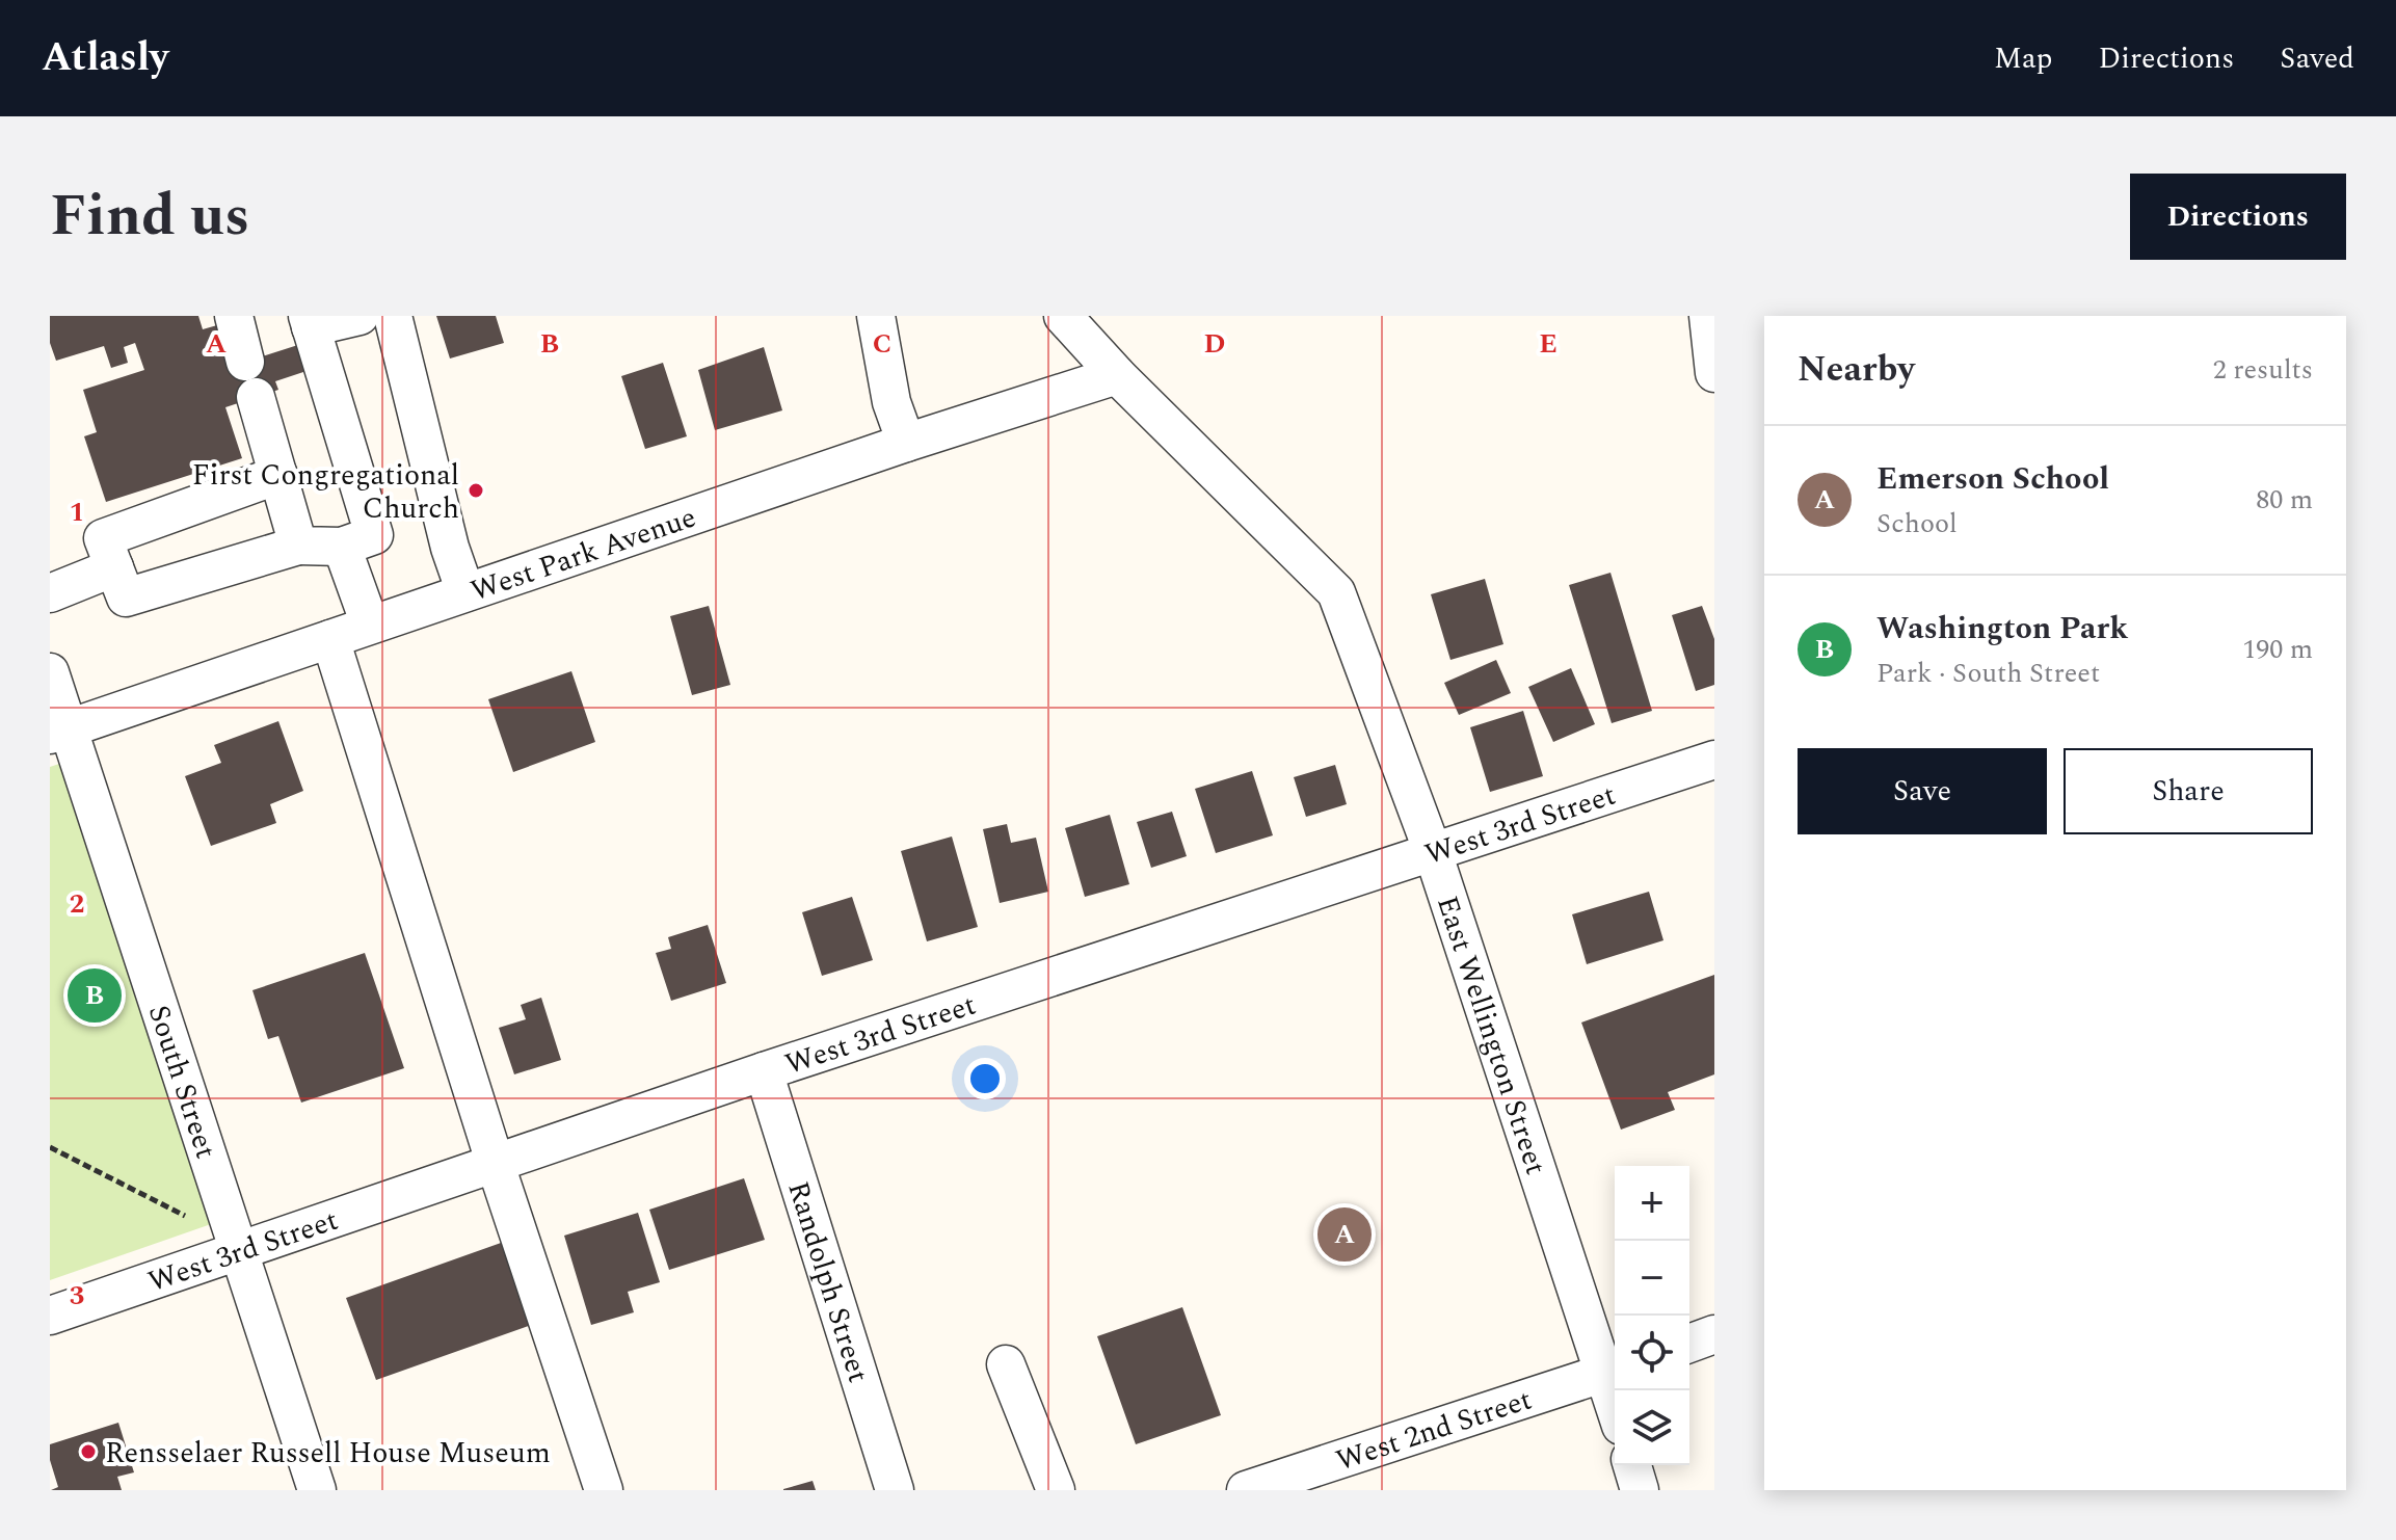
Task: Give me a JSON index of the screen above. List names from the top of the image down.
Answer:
{
  "streets": {
    "street": [
      "West Park Avenue",
      "West 3rd Street",
      "East Wellington Street",
      "South Street",
      "Randolph Street",
      "West 2nd Street"
    ]
  },
  "crossings": [
    ["West Park Avenue", "East Wellington Street"],
    ["West Park Avenue", "South Street"],
    ["West 3rd Street", "East Wellington Street"],
    ["West 3rd Street", "South Street"],
    ["West 3rd Street", "Randolph Street"],
    ["East Wellington Street", "West 2nd Street"]
  ],
  "places": ["First Congregational Church", "Rensselaer Russell House Museum"],
  "page": {
    "header": "Atlasly",
    "nav": ["Map", "Directions", "Saved"],
    "title": "Find us",
    "buttons": [
      "Directions",
      ["Save", "Share"]
    ],
    "heading": ["Nearby", "2 results"],
    "list": [
      {
        "mark": "A",
        "name": "Emerson School",
        "note": "School",
        "value": "80 m"
      },
      {
        "mark": "B",
        "name": "Washington Park",
        "note": "Park · South Street",
        "value": "190 m"
      }
    ],
    "pins": ["B", "A"],
    "map_buttons": ["+", "−"]
  },
  "grid": {
    "columns": [
      "A",
      "B",
      "C",
      "D",
      "E"
    ],
    "rows": ["1", "2", "3"]
  }
}
